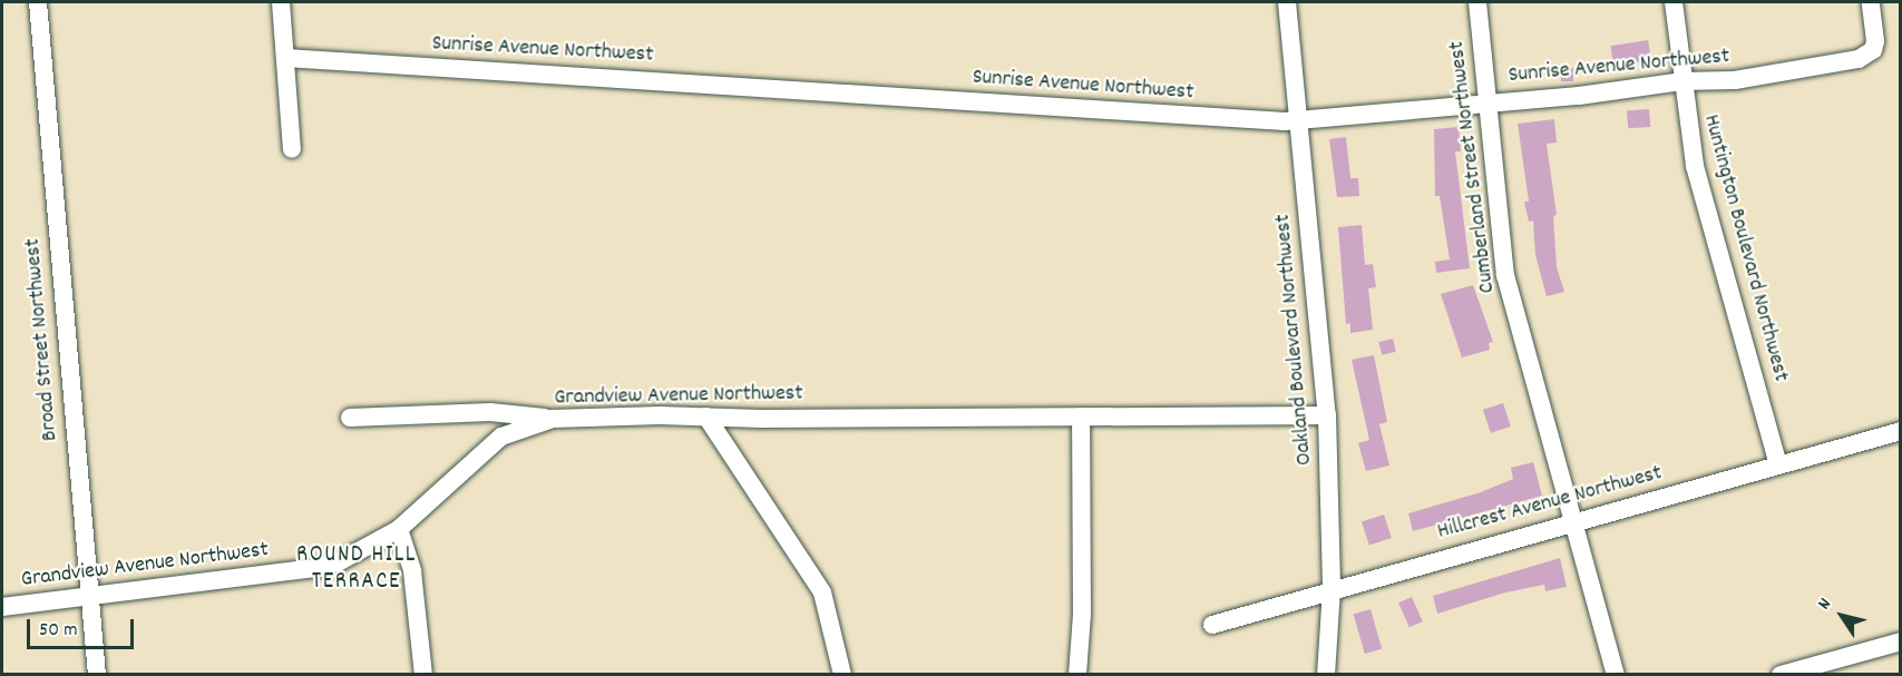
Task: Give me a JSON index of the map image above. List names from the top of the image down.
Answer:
{
  "streets": {
    "street": [
      "Sunrise Avenue Northwest",
      "Cumberland Street Northwest",
      "Huntington Boulevard Northwest",
      "Broad Street Northwest",
      "Oakland Boulevard Northwest",
      "Grandview Avenue Northwest",
      "Hillcrest Avenue Northwest"
    ]
  },
  "crossings": [
    ["Sunrise Avenue Northwest", "Cumberland Street Northwest"],
    ["Sunrise Avenue Northwest", "Huntington Boulevard Northwest"],
    ["Sunrise Avenue Northwest", "Oakland Boulevard Northwest"],
    ["Cumberland Street Northwest", "Hillcrest Avenue Northwest"],
    ["Huntington Boulevard Northwest", "Hillcrest Avenue Northwest"],
    ["Broad Street Northwest", "Grandview Avenue Northwest"],
    ["Oakland Boulevard Northwest", "Grandview Avenue Northwest"],
    ["Oakland Boulevard Northwest", "Hillcrest Avenue Northwest"]
  ],
  "districts": ["ROUND HILL TERRACE"],
  "scale_bar": "50 m",
  "north": "top left"
}
